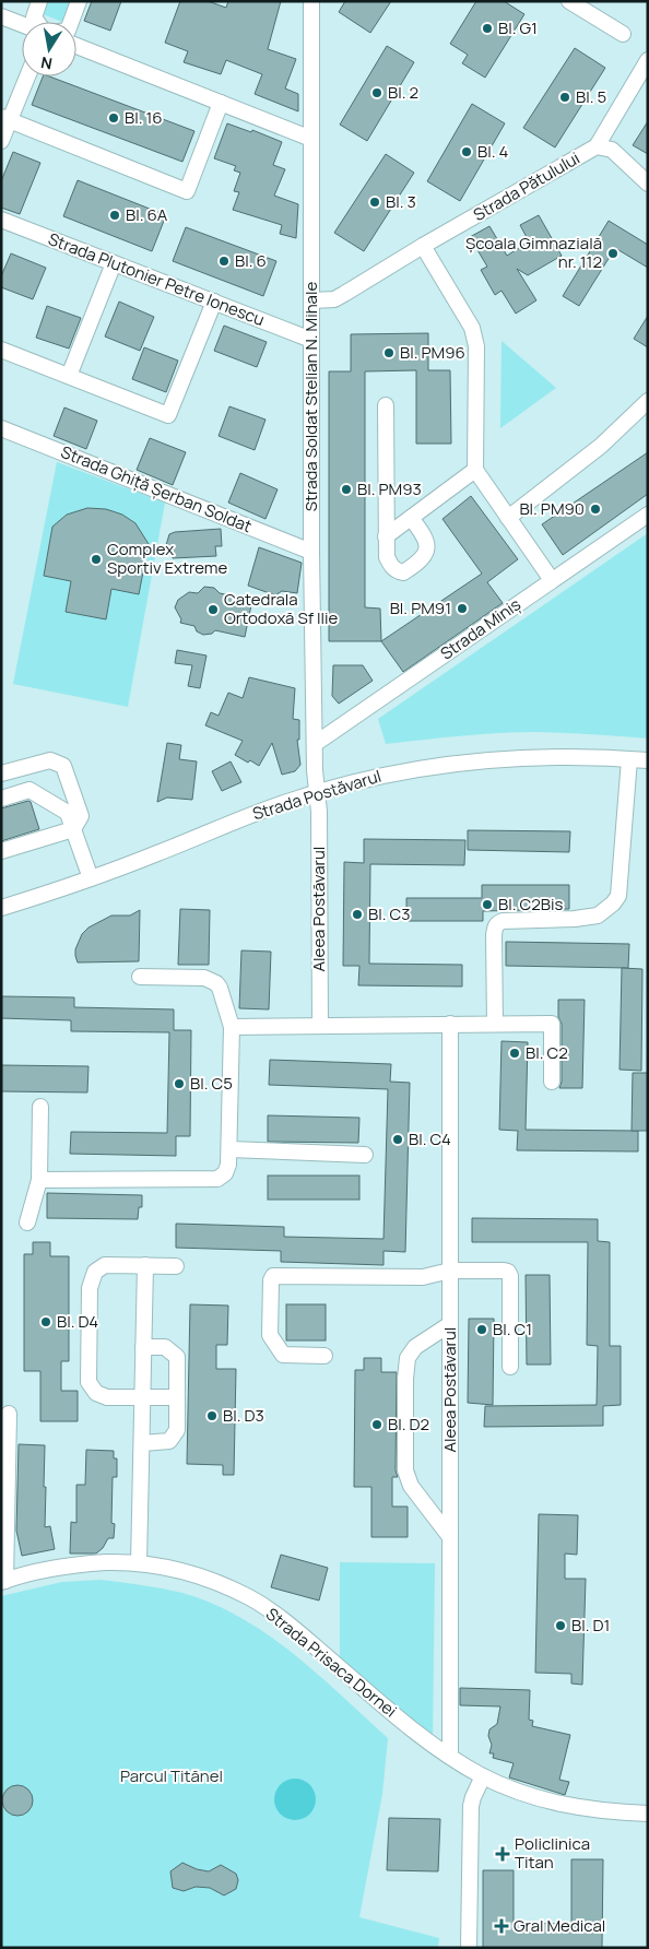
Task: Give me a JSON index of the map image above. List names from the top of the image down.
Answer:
{
  "streets": {
    "street": [
      "Strada Pătulului",
      "Strada Plutonier Petre Ionescu",
      "Strada Soldat Stelian N. Mihale",
      "Strada Ghiță Șerban Soldat",
      "Strada Miniș",
      "Strada Postăvarul",
      "Aleea Postăvarul",
      "Strada Prisaca Dornei"
    ]
  },
  "crossings": [
    ["Strada Pătulului", "Strada Soldat Stelian N. Mihale"],
    ["Strada Plutonier Petre Ionescu", "Strada Soldat Stelian N. Mihale"],
    ["Strada Soldat Stelian N. Mihale", "Strada Ghiță Șerban Soldat"],
    ["Strada Soldat Stelian N. Mihale", "Strada Miniș"],
    ["Strada Soldat Stelian N. Mihale", "Strada Postăvarul"],
    ["Strada Soldat Stelian N. Mihale", "Aleea Postăvarul"],
    ["Strada Postăvarul", "Aleea Postăvarul"],
    ["Aleea Postăvarul", "Strada Prisaca Dornei"]
  ],
  "parks": ["Parcul Titănel"],
  "places": {
    "other": [
      "Bl. G1",
      "Bl. 2",
      "Bl. 5",
      "Bl. 16",
      "Bl. 4",
      "Bl. 3",
      "Bl. 6A",
      "Școala Gimnazială nr. 112",
      "Bl. 6",
      "Bl. PM96",
      "Bl. PM93",
      "Bl. PM90",
      "Complex Sportiv Extreme",
      "Bl. PM91",
      "Catedrala Ortodoxă Sf Ilie",
      "Bl. C2Bis",
      "Bl. C3",
      "Bl. C2",
      "Bl. C5",
      "Bl. C4",
      "Bl. D4",
      "Bl. C1",
      "Bl. D3",
      "Bl. D2",
      "Bl. D1"
    ],
    "health": ["Policlinica Titan", "Gral Medical"]
  },
  "north": "bottom"
}
